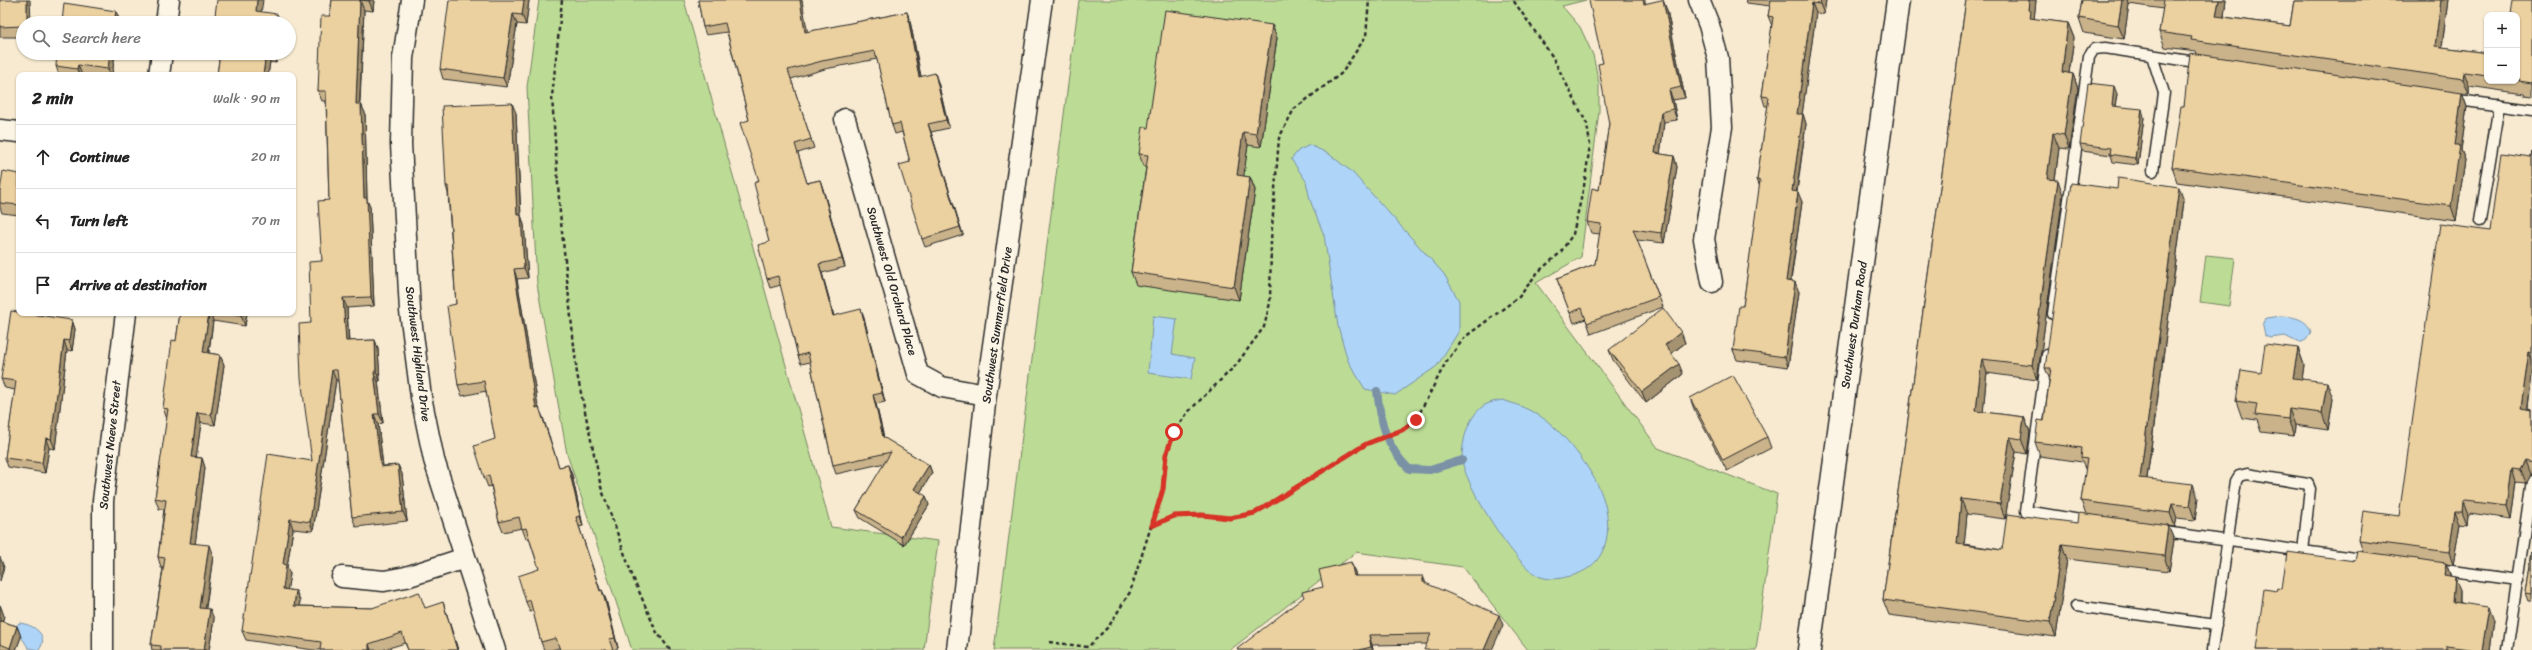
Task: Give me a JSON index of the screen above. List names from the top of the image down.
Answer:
{
  "streets": {
    "main road": ["Southwest Durham Road"],
    "street": [
      "Southwest Old Orchard Place",
      "Southwest Summerfield Drive",
      "Southwest Highland Drive",
      "Southwest Naeve Street"
    ]
  },
  "crossings": [
    ["Southwest Old Orchard Place", "Southwest Summerfield Drive"]
  ],
  "page": {
    "map_buttons": ["+", "−"],
    "search": "Search here",
    "heading": ["2 min", "Walk · 90 m"],
    "list": [
      ["Continue", "20 m"],
      ["Turn left", "70 m"],
      "Arrive at destination"
    ]
  }
}
